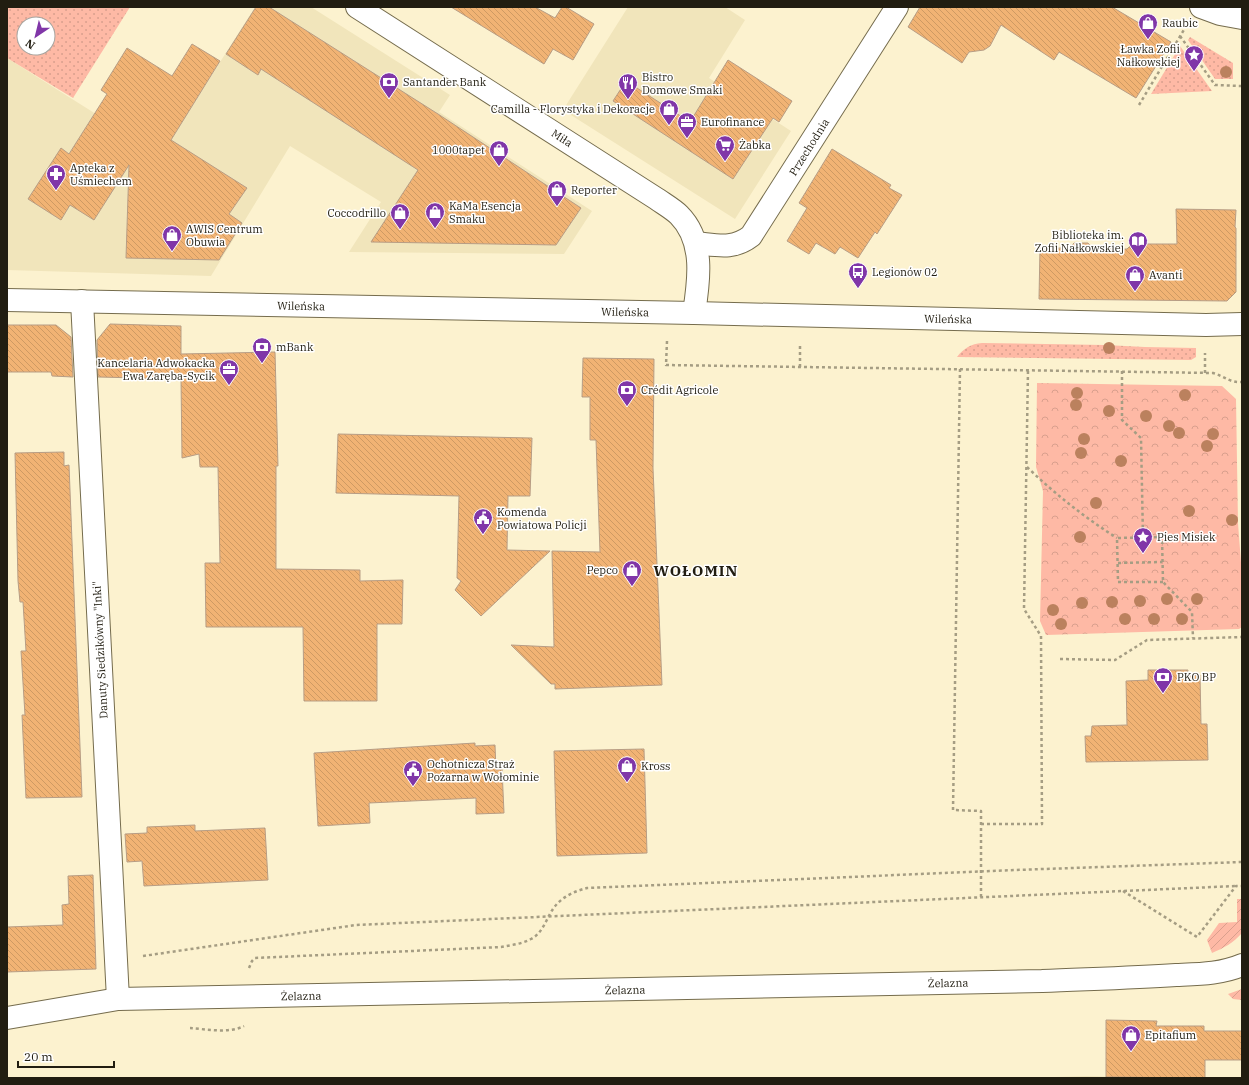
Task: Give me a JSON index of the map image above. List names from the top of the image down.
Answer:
{
  "streets": {
    "street": [
      "Miła",
      "Przechodnia",
      "Wileńska",
      "Danuty Siedzikówny \"Inki\"",
      "Żelazna"
    ]
  },
  "crossings": [
    ["Miła", "Przechodnia"],
    ["Miła", "Wileńska"],
    ["Wileńska", "Danuty Siedzikówny \"Inki\""],
    ["Danuty Siedzikówny \"Inki\"", "Żelazna"]
  ],
  "districts": ["WOŁOMIN"],
  "places": {
    "shop": [
      "Raubic",
      "Camilla - Florystyka i Dekoracje",
      "1000tapet",
      "Reporter",
      "KaMa Esencja Smaku",
      "Coccodrillo",
      "AWIS Centrum Obuwia",
      "Avanti",
      "Pepco",
      "Kross",
      "Epitafium"
    ],
    "place": ["Ławka Zofii Nałkowskiej", "Pies Misiek"],
    "bank": [
      "Santander Bank",
      "mBank",
      "Crédit Agricole",
      "PKO BP"
    ],
    "restaurant": ["Bistro Domowe Smaki"],
    "office": ["Eurofinance", "Kancelaria Adwokacka Ewa Zaręba-Sycik"],
    "supermarket": ["Żabka"],
    "pharmacy": ["Apteka z Uśmiechem"],
    "library": ["Biblioteka im. Zofii Nałkowskiej"],
    "bus stop": ["Legionów 02"],
    "public building": ["Komenda Powiatowa Policji", "Ochotnicza Straż Pożarna w Wołominie"]
  },
  "scale_bar": "20 m",
  "north": "bottom left"
}
